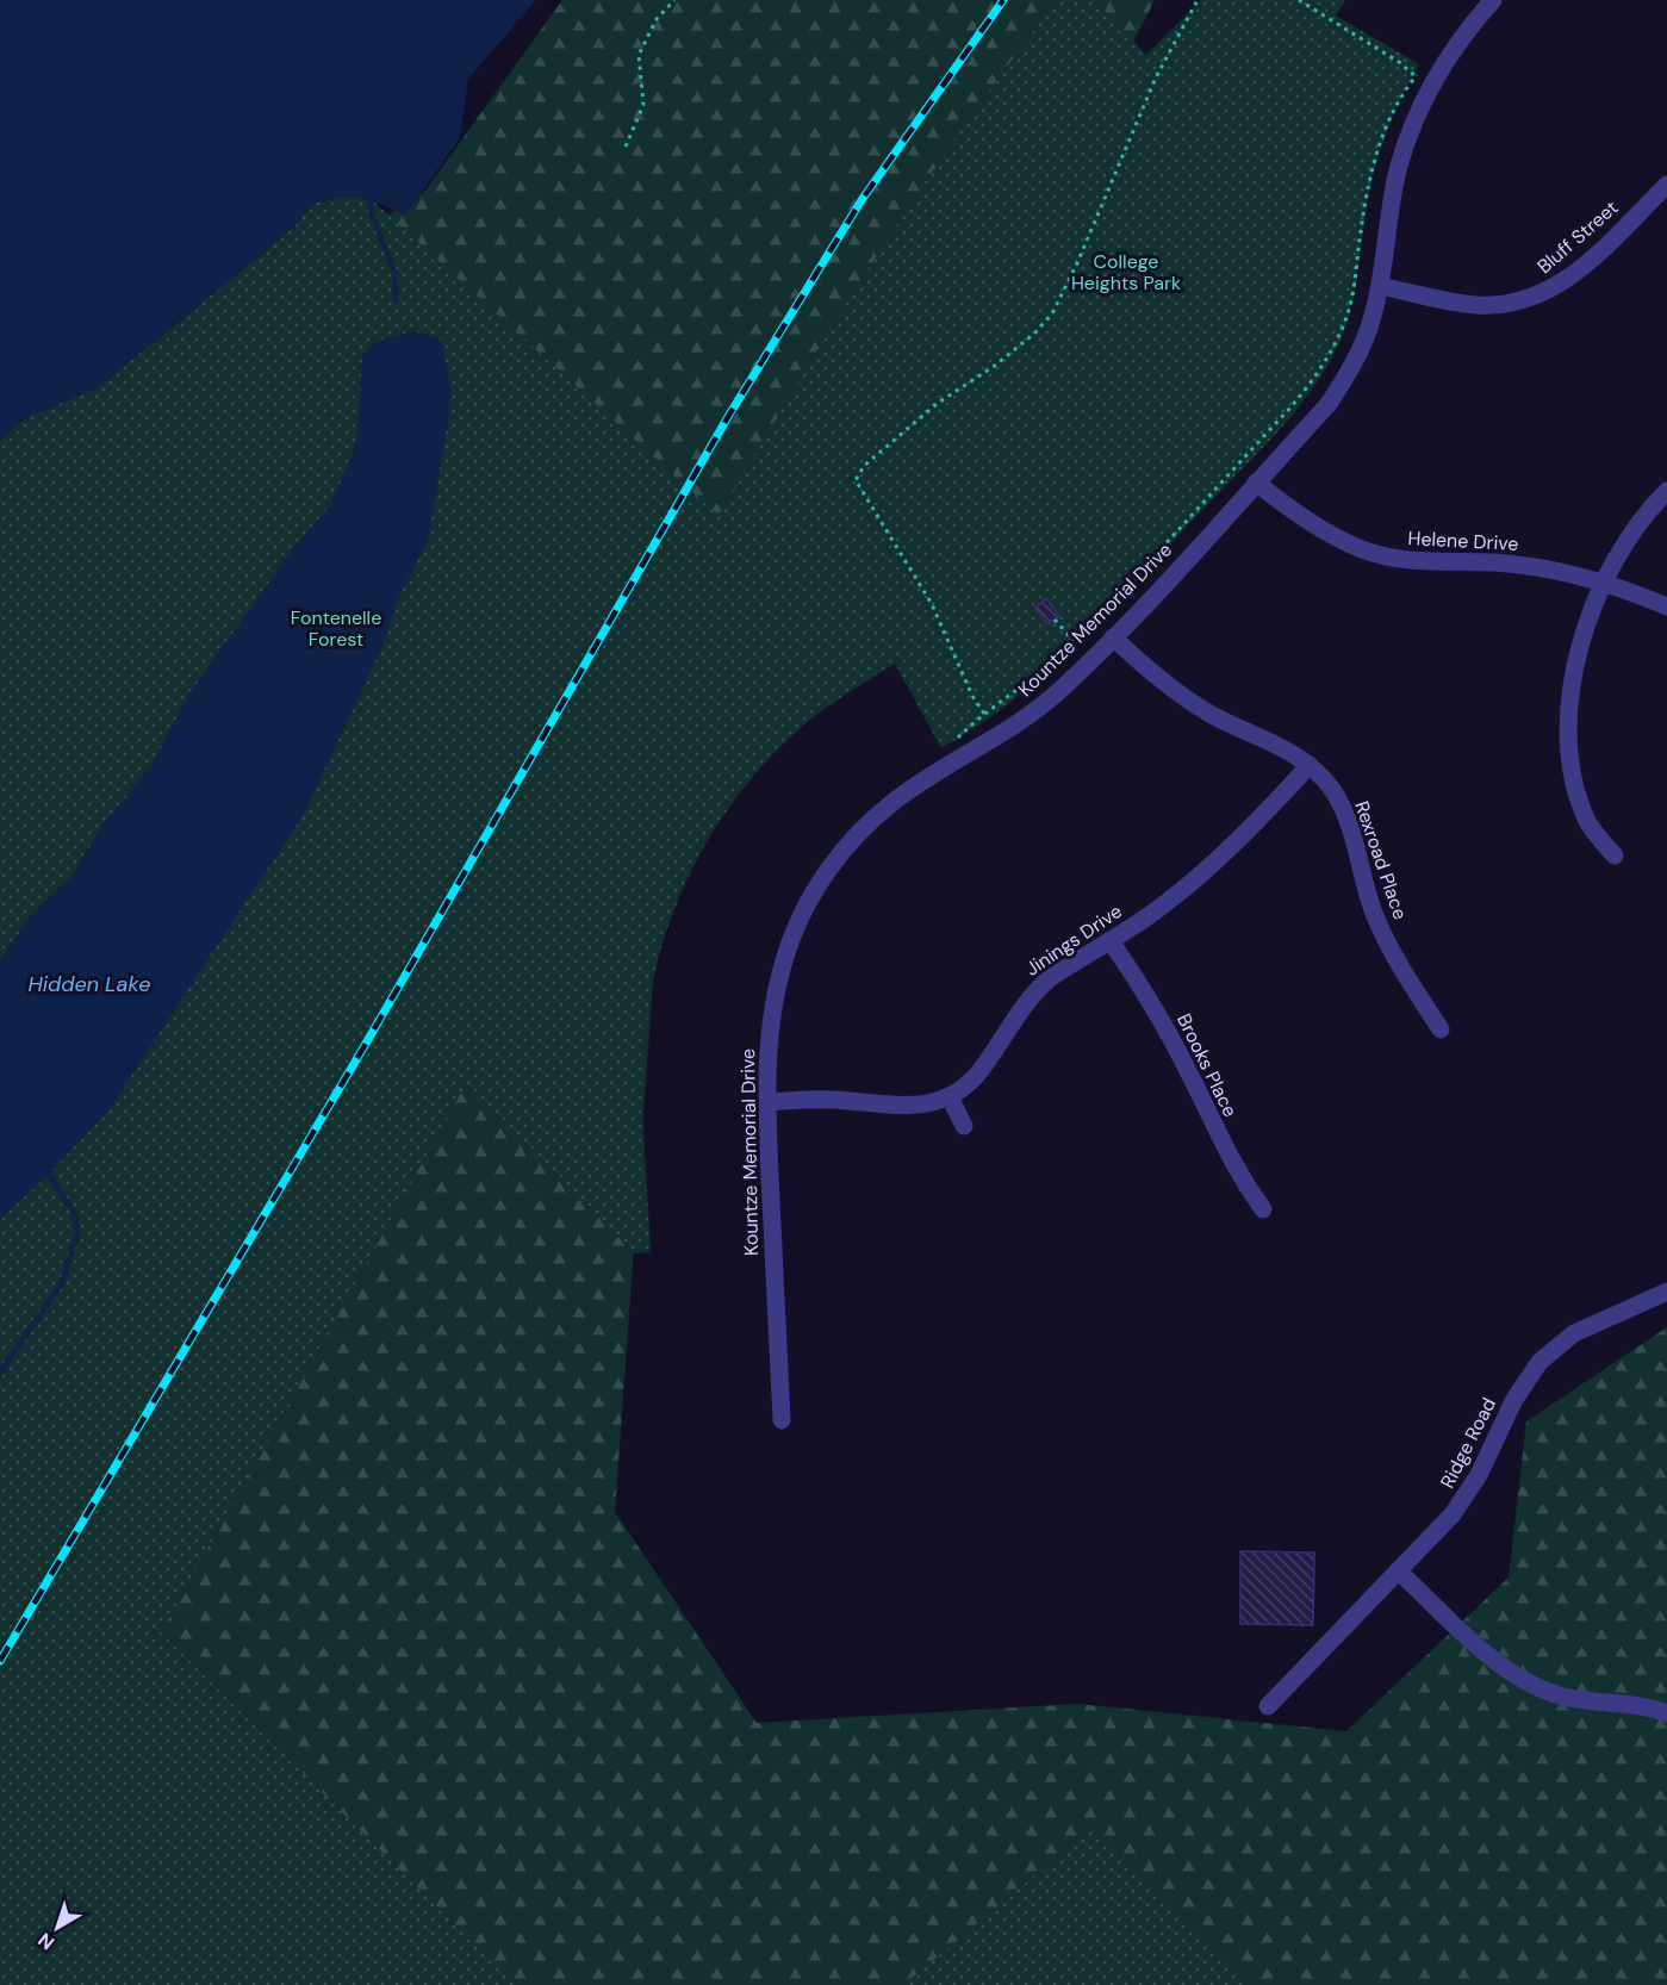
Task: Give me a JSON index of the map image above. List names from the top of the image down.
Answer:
{
  "streets": {
    "street": [
      "Bluff Street",
      "Helene Drive",
      "Kountze Memorial Drive",
      "Rexroad Place",
      "Jinings Drive",
      "Brooks Place",
      "Ridge Road"
    ]
  },
  "crossings": [
    ["Bluff Street", "Kountze Memorial Drive"],
    ["Helene Drive", "Kountze Memorial Drive"],
    ["Kountze Memorial Drive", "Rexroad Place"],
    ["Kountze Memorial Drive", "Jinings Drive"],
    ["Rexroad Place", "Jinings Drive"],
    ["Jinings Drive", "Brooks Place"]
  ],
  "water": ["Hidden Lake"],
  "parks": ["College Heights Park", "Fontenelle Forest"],
  "north": "bottom left"
}
